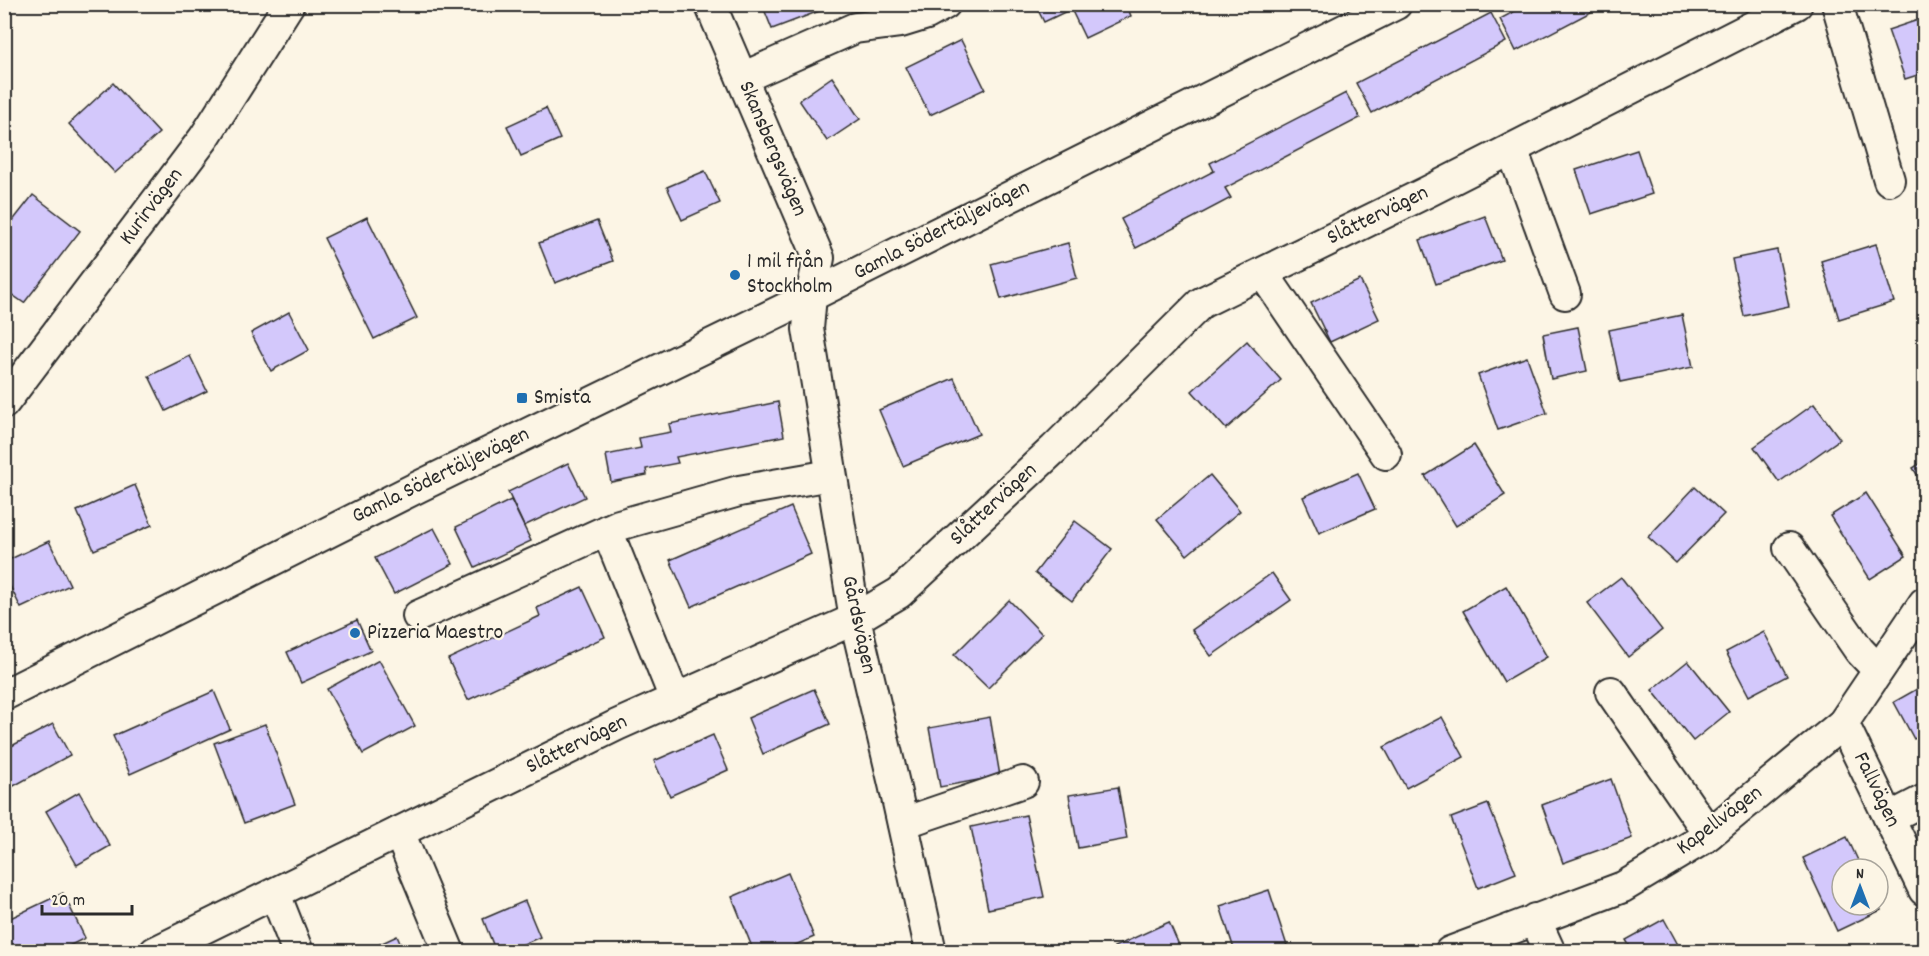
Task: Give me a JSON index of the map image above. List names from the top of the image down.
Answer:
{
  "streets": {
    "street": [
      "Skansbergsvägen",
      "Kurirvägen",
      "Slåttervägen",
      "Gamla Södertäljevägen",
      "Gårdsvägen",
      "Fallvägen",
      "Kapellvägen"
    ]
  },
  "crossings": [
    ["Skansbergsvägen", "Gamla Södertäljevägen"],
    ["Skansbergsvägen", "Gårdsvägen"],
    ["Slåttervägen", "Gårdsvägen"],
    ["Gamla Södertäljevägen", "Gårdsvägen"],
    ["Fallvägen", "Kapellvägen"]
  ],
  "places": {
    "other": ["1 mil från Stockholm", "Pizzeria Maestro"],
    "transit": ["Smista"]
  },
  "scale_bar": "20 m",
  "north": "top"
}
